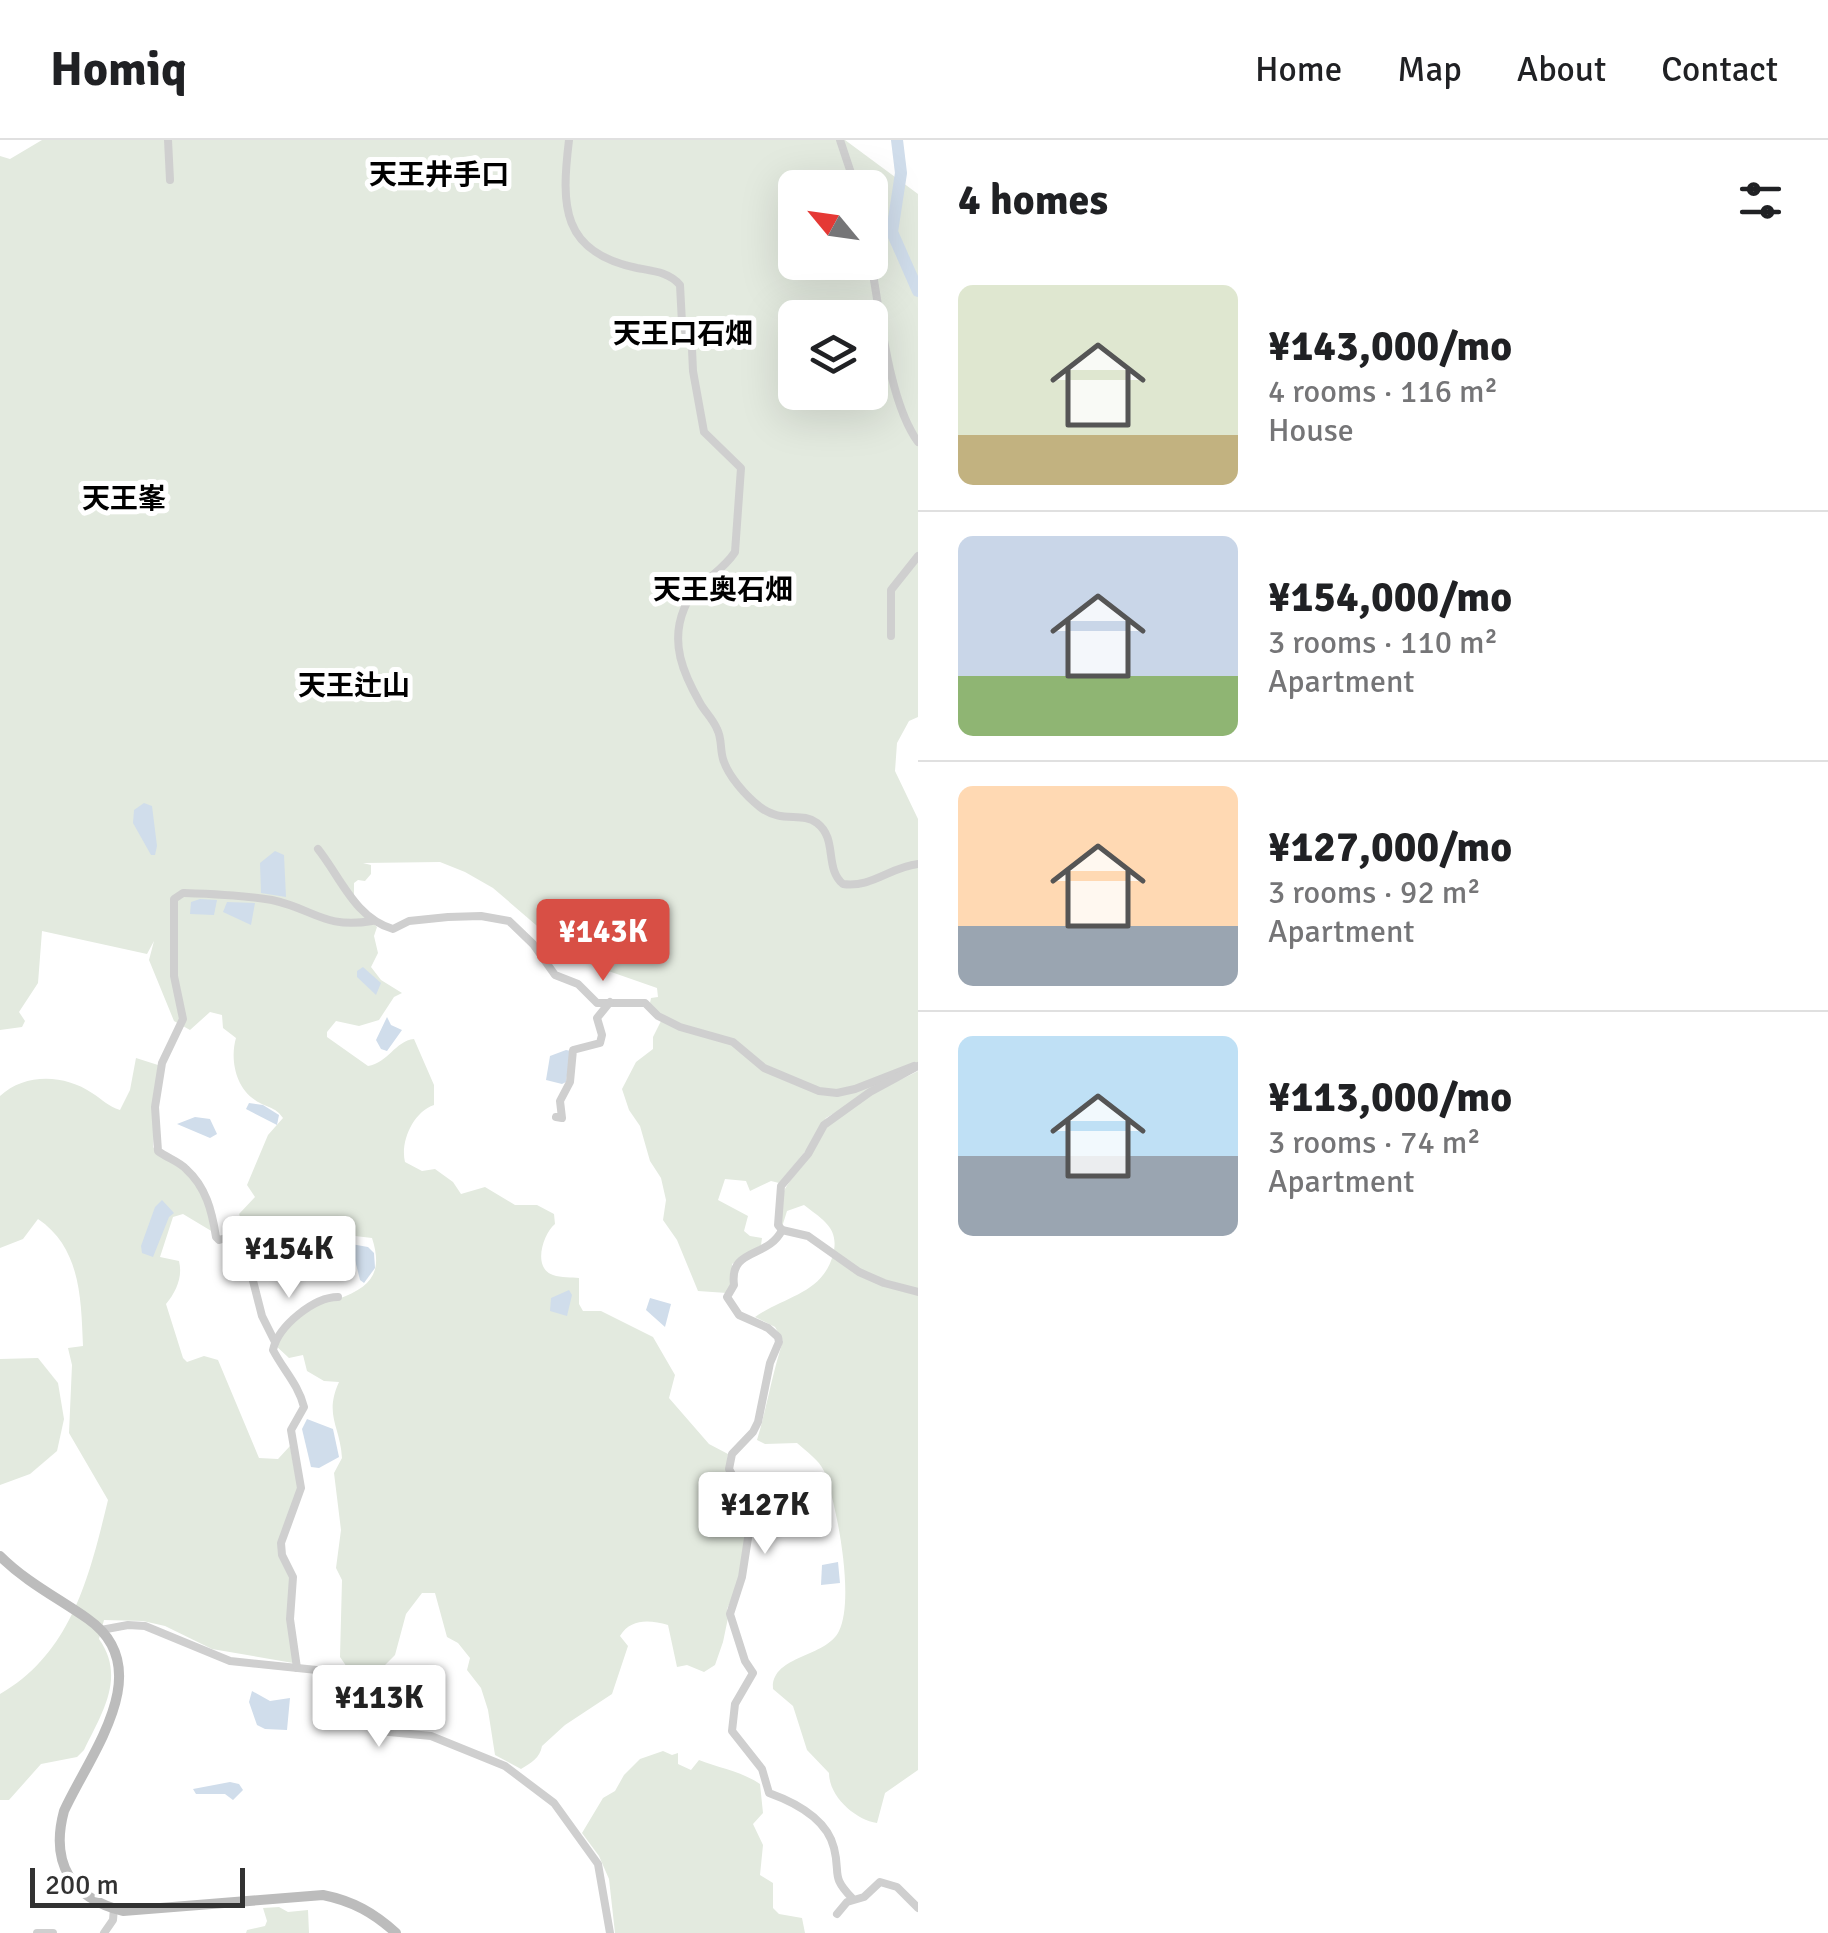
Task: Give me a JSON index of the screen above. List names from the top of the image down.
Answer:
{
  "districts": [
    "天王井手口",
    "天王口石畑",
    "天王峯",
    "天王奥石畑",
    "天王辻山"
  ],
  "scale_bar": "200 m",
  "north": "top left",
  "page": {
    "header": "Homiq",
    "nav": [
      "Home",
      "Map",
      "About",
      "Contact"
    ],
    "heading": "4 homes",
    "list": [
      {
        "name": "¥143,000/mo",
        "note": "4 rooms · 116 m² · House"
      },
      {
        "name": "¥154,000/mo",
        "note": "3 rooms · 110 m² · Apartment"
      },
      {
        "name": "¥127,000/mo",
        "note": "3 rooms · 92 m² · Apartment"
      },
      {
        "name": "¥113,000/mo",
        "note": "3 rooms · 74 m² · Apartment"
      }
    ],
    "price": [
      "¥143K",
      "¥154K",
      "¥127K",
      "¥113K"
    ],
    "scale": "200 m"
  }
}
